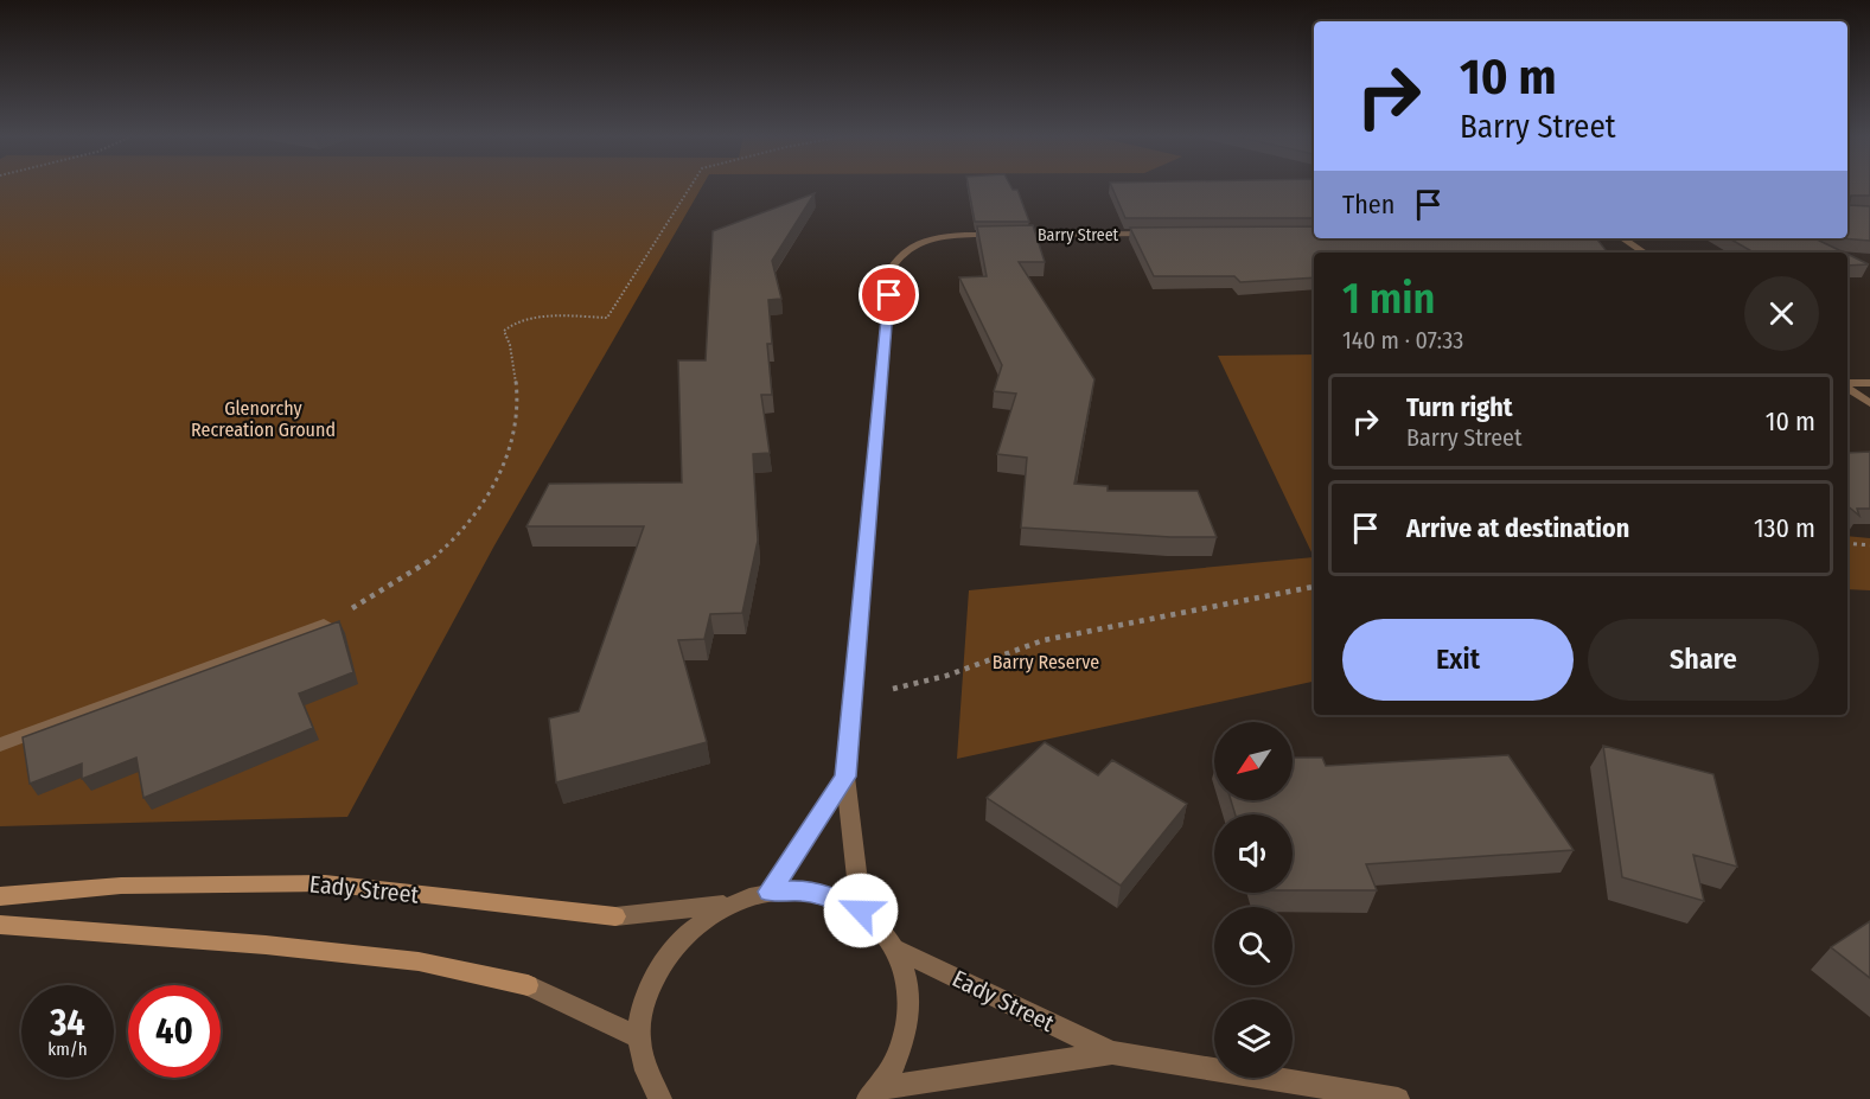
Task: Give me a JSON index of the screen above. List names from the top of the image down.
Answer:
{
  "streets": {
    "main road": ["Eady Street"],
    "street": ["Barry Street"]
  },
  "parks": ["Glenorchy Recreation Ground", "Barry Reserve"],
  "north": "bottom left",
  "page": {
    "turn": ["10 m", "Barry Street"],
    "then": "Then",
    "heading": ["1 min", "140 m · 07:33"],
    "list": [
      {
        "name": "Turn right",
        "note": "Barry Street",
        "value": "10 m"
      },
      {
        "name": "Arrive at destination",
        "value": "130 m"
      }
    ],
    "buttons": ["Exit", "Share"],
    "speed": "34 km/h",
    "limit": "40"
  }
}
